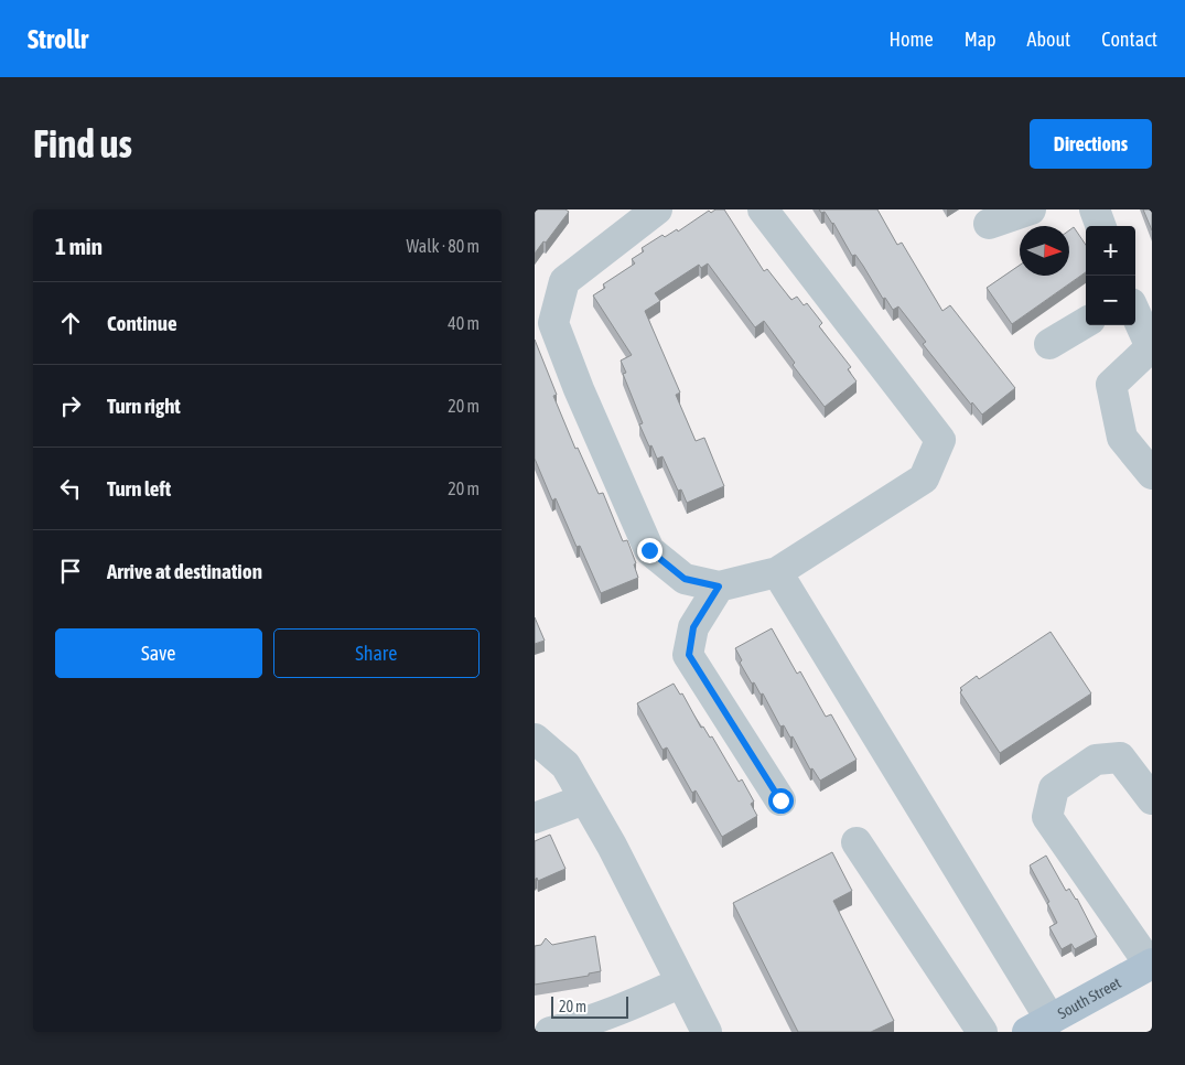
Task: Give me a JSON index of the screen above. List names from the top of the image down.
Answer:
{
  "streets": {
    "main road": ["South Street"]
  },
  "scale_bar": "20 m",
  "north": "right",
  "page": {
    "header": "Strollr",
    "nav": [
      "Home",
      "Map",
      "About",
      "Contact"
    ],
    "buttons": [
      "Directions",
      ["Save", "Share"]
    ],
    "title": "Find us",
    "heading": ["1 min", "Walk · 80 m"],
    "map_buttons": ["+", "−"],
    "list": [
      ["Continue", "40 m"],
      ["Turn right", "20 m"],
      ["Turn left", "20 m"],
      "Arrive at destination"
    ],
    "scale": "20 m"
  }
}
